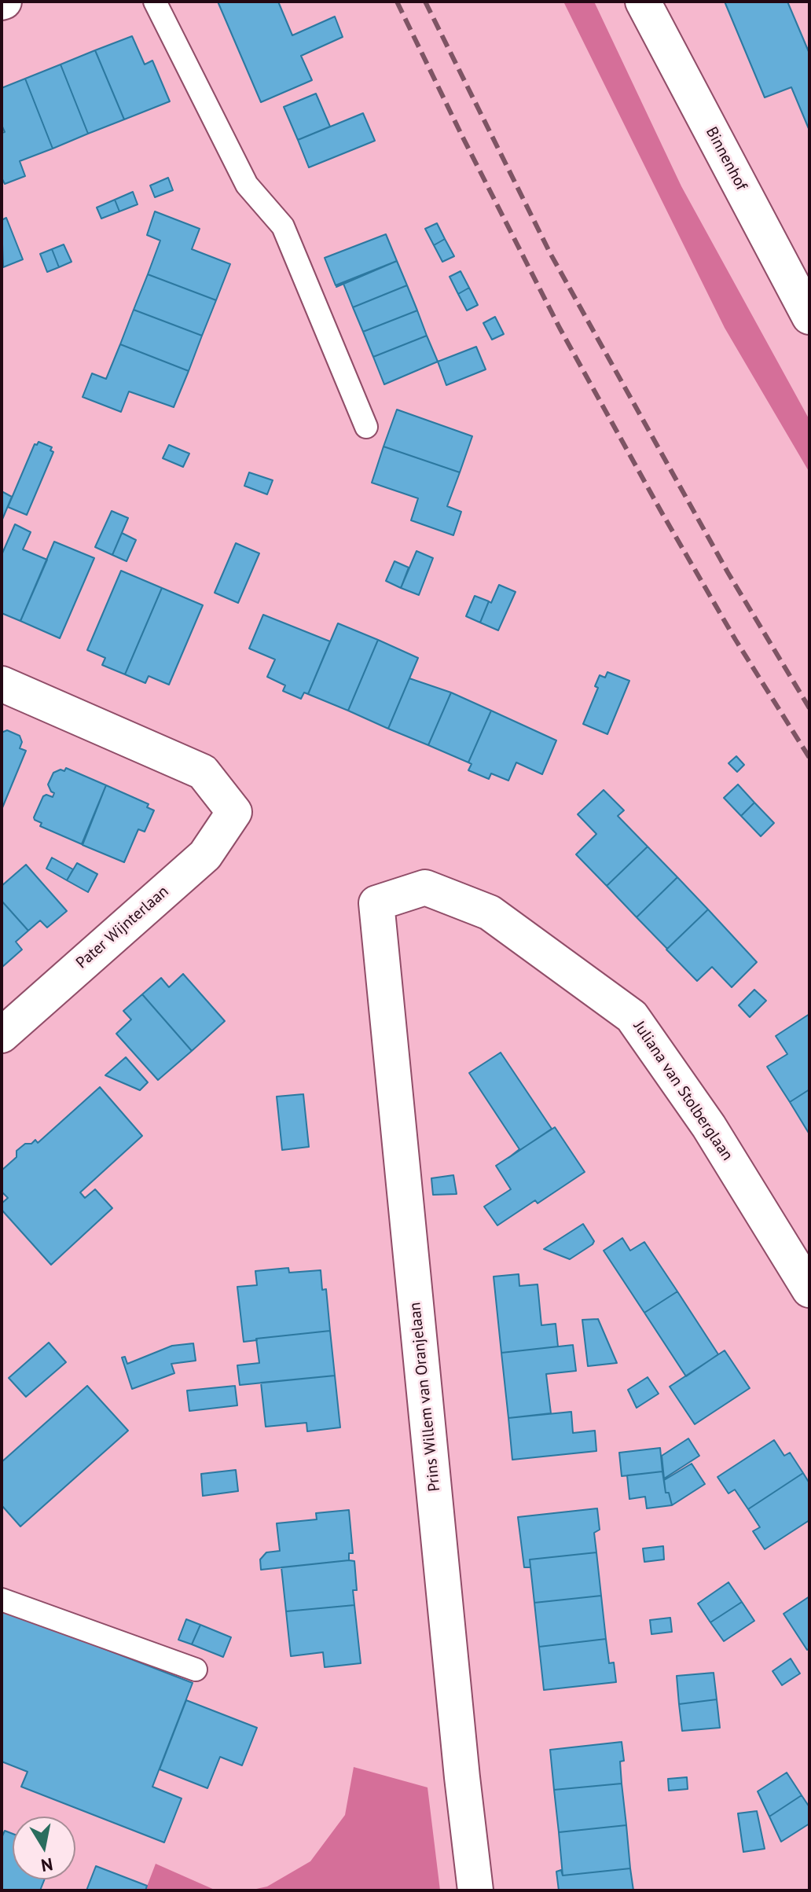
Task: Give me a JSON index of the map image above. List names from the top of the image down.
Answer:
{
  "streets": {
    "street": [
      "Binnenhof",
      "Pater Wijnterlaan",
      "Juliana van Stolberglaan",
      "Prins Willem van Oranjelaan"
    ]
  },
  "crossings": [
    ["Juliana van Stolberglaan", "Prins Willem van Oranjelaan"]
  ],
  "north": "bottom"
}
